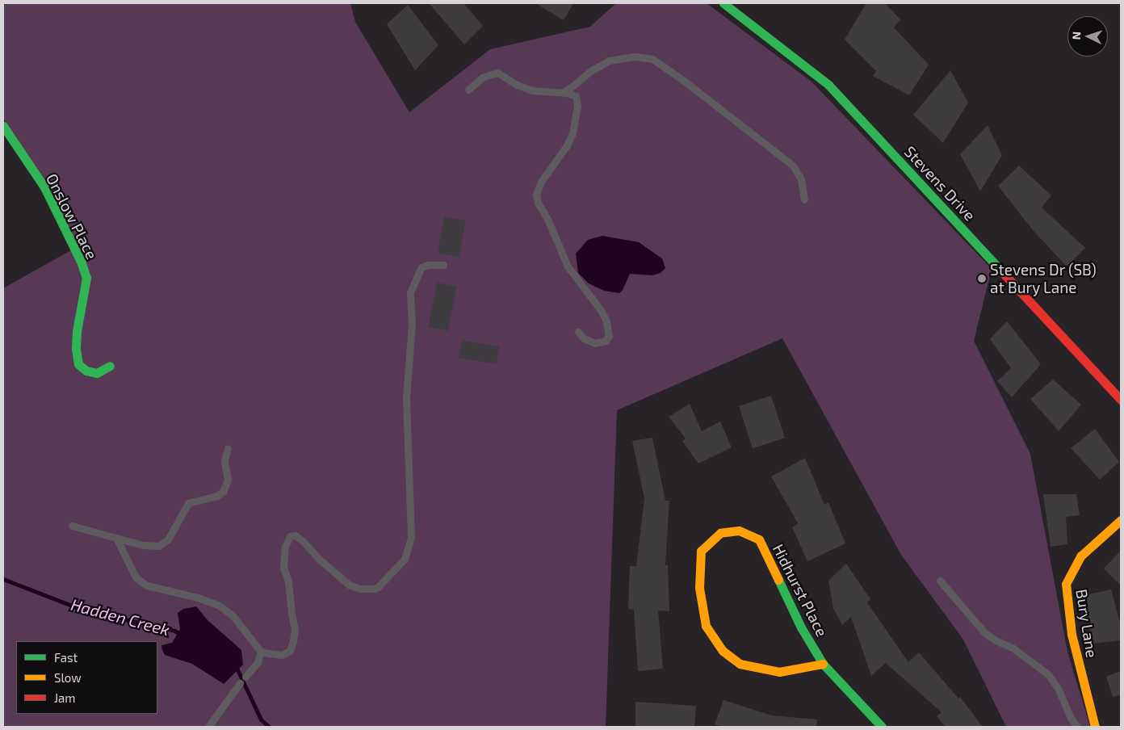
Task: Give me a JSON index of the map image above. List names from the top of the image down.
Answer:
{
  "streets": {
    "street": [
      "Stevens Drive",
      "Onslow Place",
      "Hidhurst Place",
      "Bury Lane"
    ]
  },
  "water": ["Hadden Creek"],
  "places": ["Stevens Dr (SB) at Bury Lane"],
  "legend": ["Fast", "Slow", "Jam"],
  "north": "left"
}
